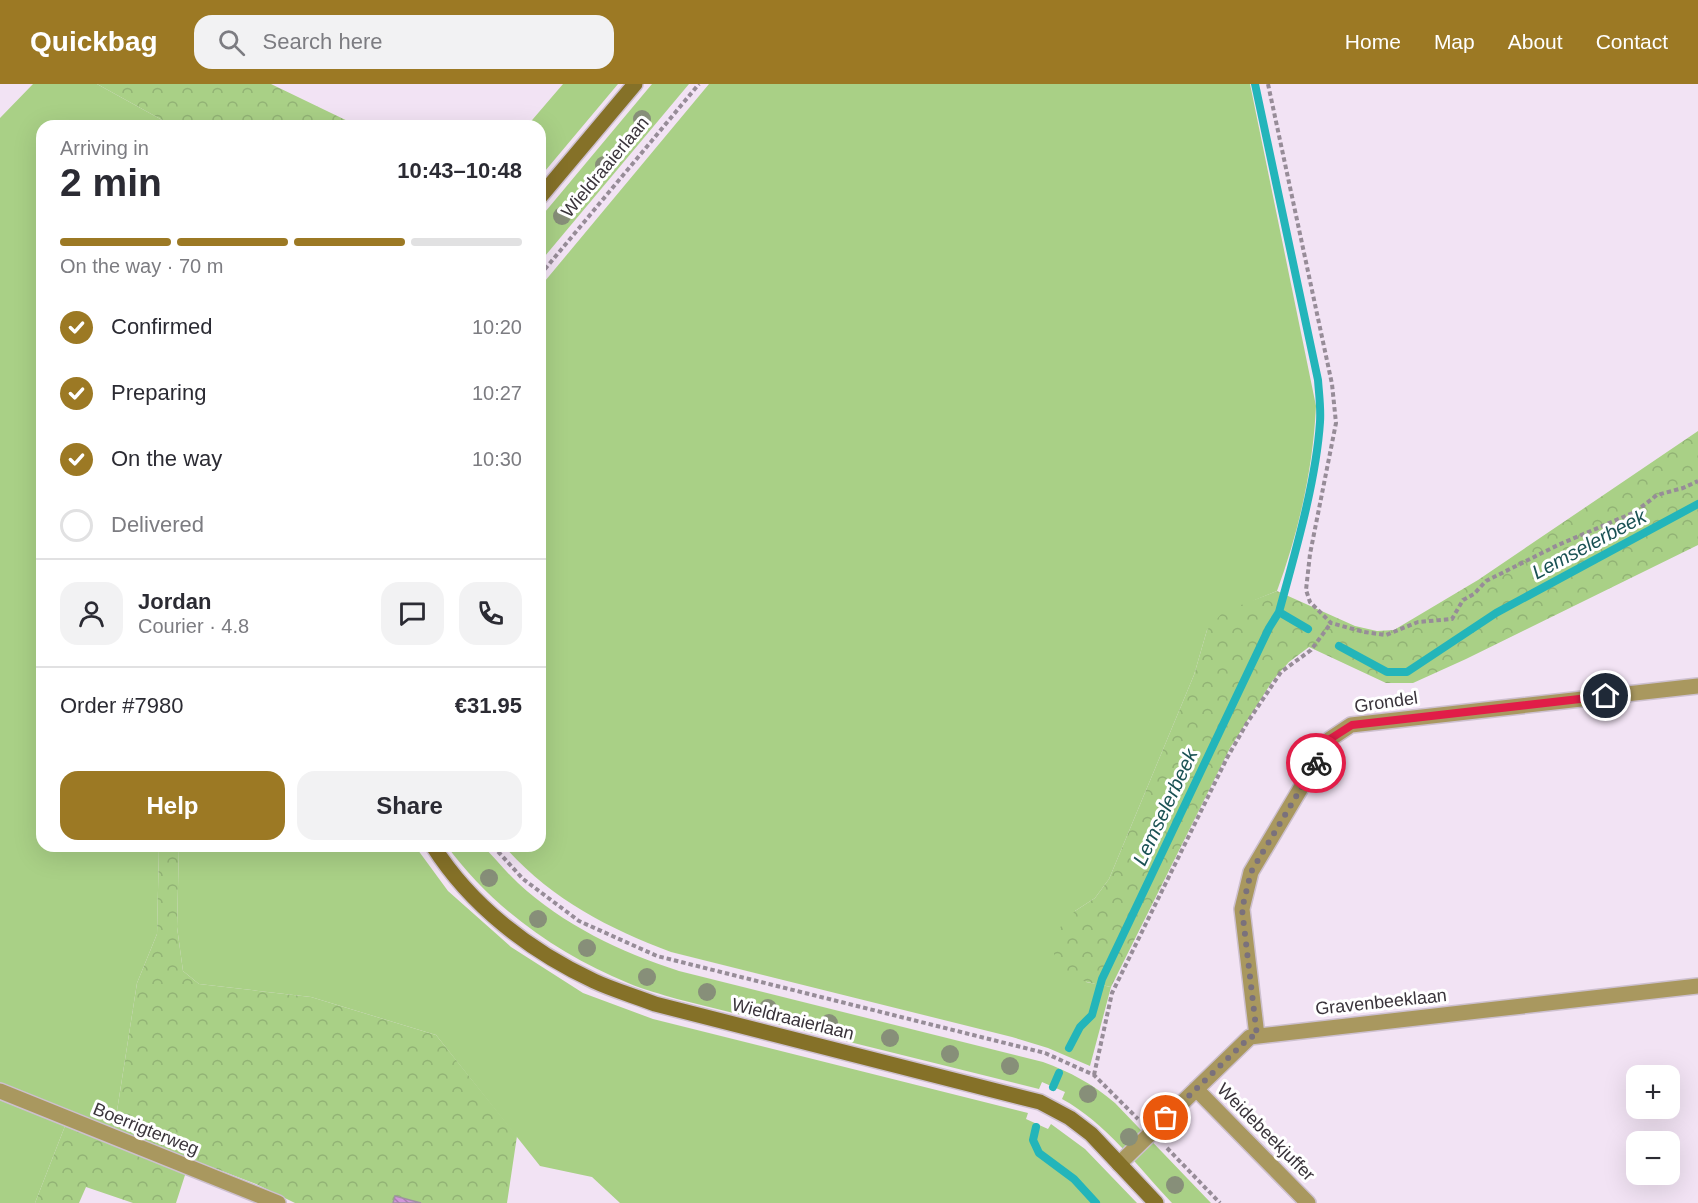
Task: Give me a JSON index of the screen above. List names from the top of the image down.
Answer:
{
  "streets": {
    "street": [
      "Wieldraaierlaan",
      "Grondel",
      "Gravenbeeklaan",
      "Boerrigterweg",
      "Weidebeekjuffer"
    ]
  },
  "crossings": [
    ["Wieldraaierlaan", "Gravenbeeklaan"],
    ["Grondel", "Gravenbeeklaan"],
    ["Gravenbeeklaan", "Weidebeekjuffer"]
  ],
  "water": ["Lemselerbeek"],
  "page": {
    "header": "Quickbag",
    "search": "Search here",
    "nav": [
      "Home",
      "Map",
      "About",
      "Contact"
    ],
    "heading": ["2 min", "Arriving in", "10:43–10:48"],
    "panel": [
      "Jordan",
      "Courier · 4.8",
      "Order #7980",
      "€31.95"
    ],
    "bar": "On the way · 70 m",
    "list": [
      ["Confirmed", "10:20"],
      ["Preparing", "10:27"],
      ["On the way", "10:30"],
      "Delivered"
    ],
    "buttons": ["Help", "Share"],
    "map_buttons": ["+", "−"]
  }
}
